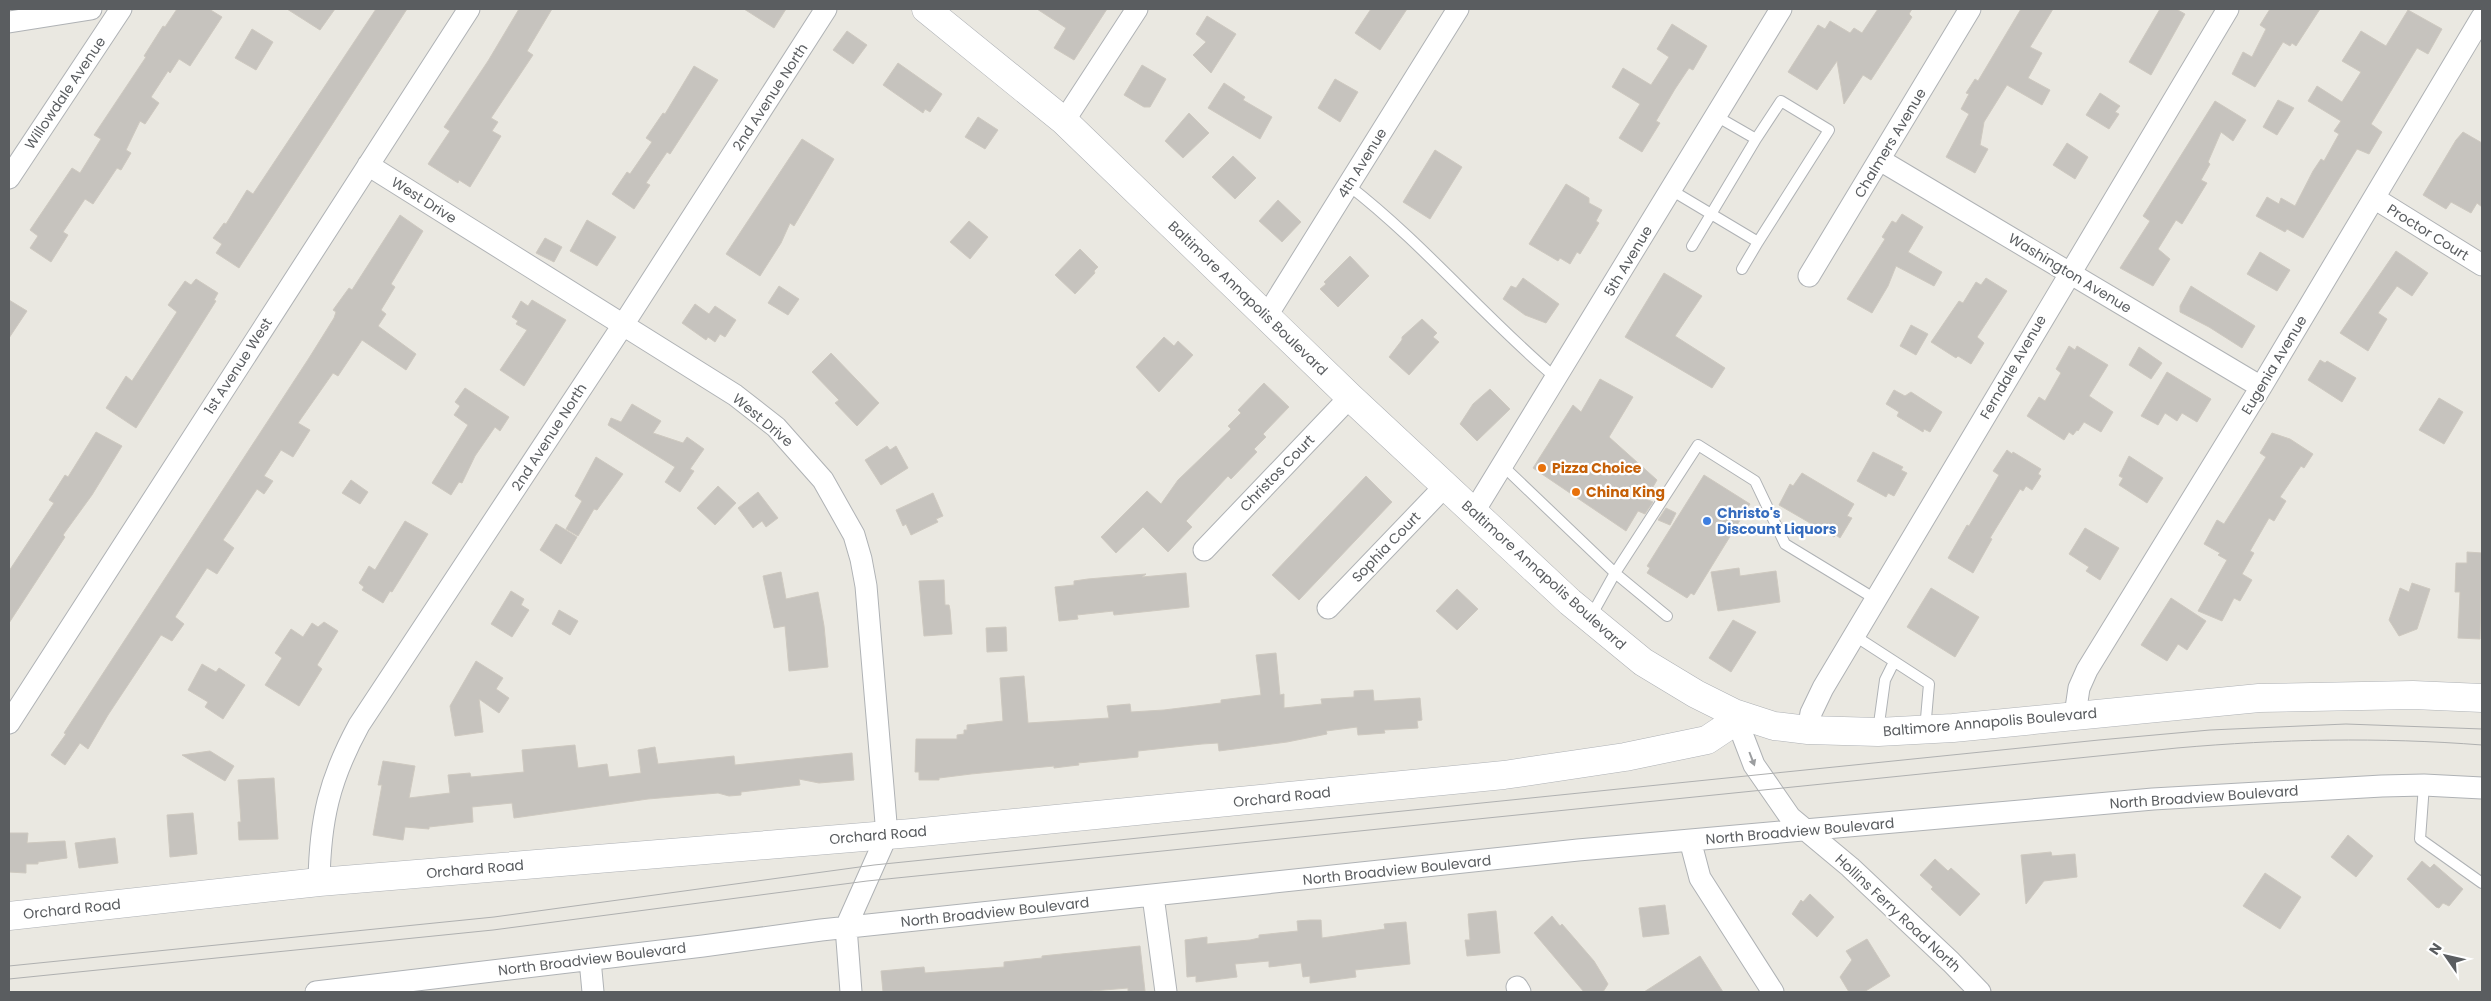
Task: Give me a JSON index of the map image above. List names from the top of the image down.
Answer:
{
  "streets": {
    "main road": ["Baltimore Annapolis Boulevard", "Orchard Road"],
    "street": [
      "Willowdale Avenue",
      "2nd Avenue North",
      "Chalmers Avenue",
      "4th Avenue",
      "West Drive",
      "Proctor Court",
      "5th Avenue",
      "Washington Avenue",
      "Eugenia Avenue",
      "1st Avenue West",
      "Ferndale Avenue",
      "Christos Court",
      "Sophia Court",
      "North Broadview Boulevard",
      "Hollins Ferry Road North"
    ]
  },
  "crossings": [
    ["2nd Avenue North", "West Drive"],
    ["2nd Avenue North", "Orchard Road"],
    ["Chalmers Avenue", "Washington Avenue"],
    ["4th Avenue", "Baltimore Annapolis Boulevard"],
    ["West Drive", "1st Avenue West"],
    ["West Drive", "Orchard Road"],
    ["Proctor Court", "Eugenia Avenue"],
    ["5th Avenue", "Baltimore Annapolis Boulevard"],
    ["Washington Avenue", "Eugenia Avenue"],
    ["Washington Avenue", "Ferndale Avenue"],
    ["Baltimore Annapolis Boulevard", "Eugenia Avenue"],
    ["Baltimore Annapolis Boulevard", "Ferndale Avenue"],
    ["Baltimore Annapolis Boulevard", "Christos Court"],
    ["Baltimore Annapolis Boulevard", "Sophia Court"],
    ["Baltimore Annapolis Boulevard", "Orchard Road"],
    ["Baltimore Annapolis Boulevard", "Hollins Ferry Road North"],
    ["Orchard Road", "Hollins Ferry Road North"],
    ["North Broadview Boulevard", "Hollins Ferry Road North"]
  ],
  "places": ["Pizza Choice", "China King", "Christo's Discount Liquors"],
  "north": "top left"
}
